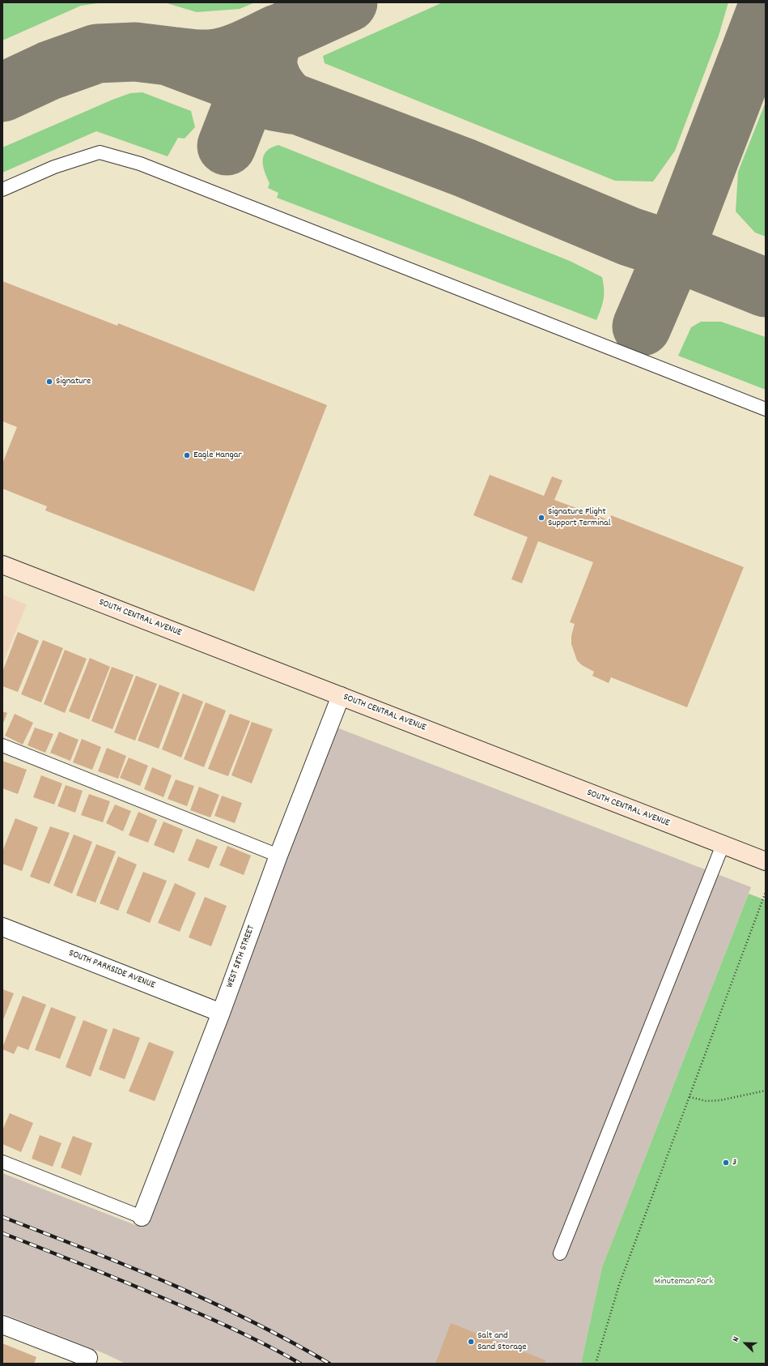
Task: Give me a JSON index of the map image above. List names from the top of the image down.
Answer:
{
  "streets": {
    "main road": ["SOUTH CENTRAL AVENUE"],
    "street": ["WEST 58TH STREET", "SOUTH PARKSIDE AVENUE"]
  },
  "crossings": [
    ["SOUTH CENTRAL AVENUE", "WEST 58TH STREET"],
    ["WEST 58TH STREET", "SOUTH PARKSIDE AVENUE"]
  ],
  "parks": ["Minuteman Park"],
  "places": [
    "Signature",
    "Eagle Hangar",
    "Signature Flight Support Terminal",
    "3",
    "Salt and Sand Storage"
  ],
  "north": "top left"
}
